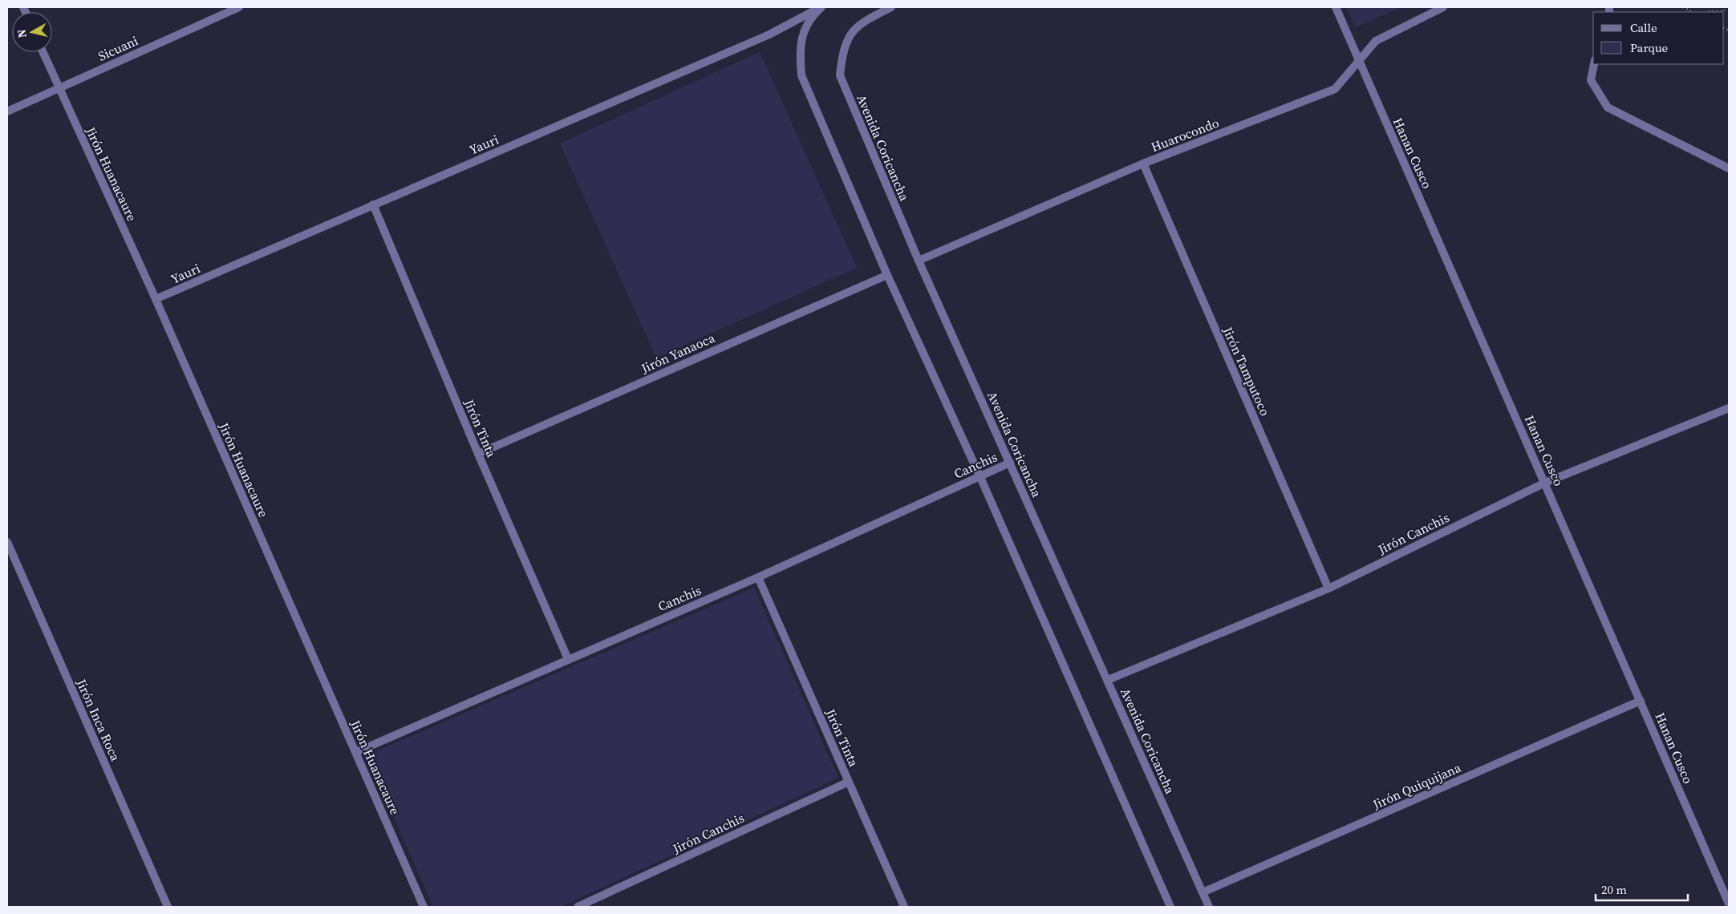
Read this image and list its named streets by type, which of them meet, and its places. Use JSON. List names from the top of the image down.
{
  "streets": {
    "street": [
      "Sicuani",
      "Huarocondo",
      "Yauri",
      "Avenida Coricancha",
      "Hanan Cusco",
      "Jirón Huanacaure",
      "Jirón Yanaoca",
      "Jirón Tamputoco",
      "Jirón Tinta",
      "Canchis",
      "Jirón Canchis",
      "Jirón Inca Roca",
      "Jirón Quiquijana"
    ]
  },
  "crossings": [
    ["Sicuani", "Jirón Huanacaure"],
    ["Huarocondo", "Avenida Coricancha"],
    ["Huarocondo", "Hanan Cusco"],
    ["Huarocondo", "Jirón Tamputoco"],
    ["Yauri", "Jirón Huanacaure"],
    ["Yauri", "Jirón Tinta"],
    ["Avenida Coricancha", "Canchis"],
    ["Avenida Coricancha", "Jirón Canchis"],
    ["Avenida Coricancha", "Jirón Quiquijana"],
    ["Hanan Cusco", "Jirón Canchis"],
    ["Hanan Cusco", "Jirón Quiquijana"],
    ["Jirón Huanacaure", "Canchis"],
    ["Jirón Yanaoca", "Jirón Tinta"],
    ["Jirón Tamputoco", "Jirón Canchis"],
    ["Jirón Tinta", "Canchis"],
    ["Jirón Tinta", "Jirón Canchis"]
  ],
  "legend": ["Calle", "Parque"],
  "scale_bar": "20 m",
  "north": "left"
}
